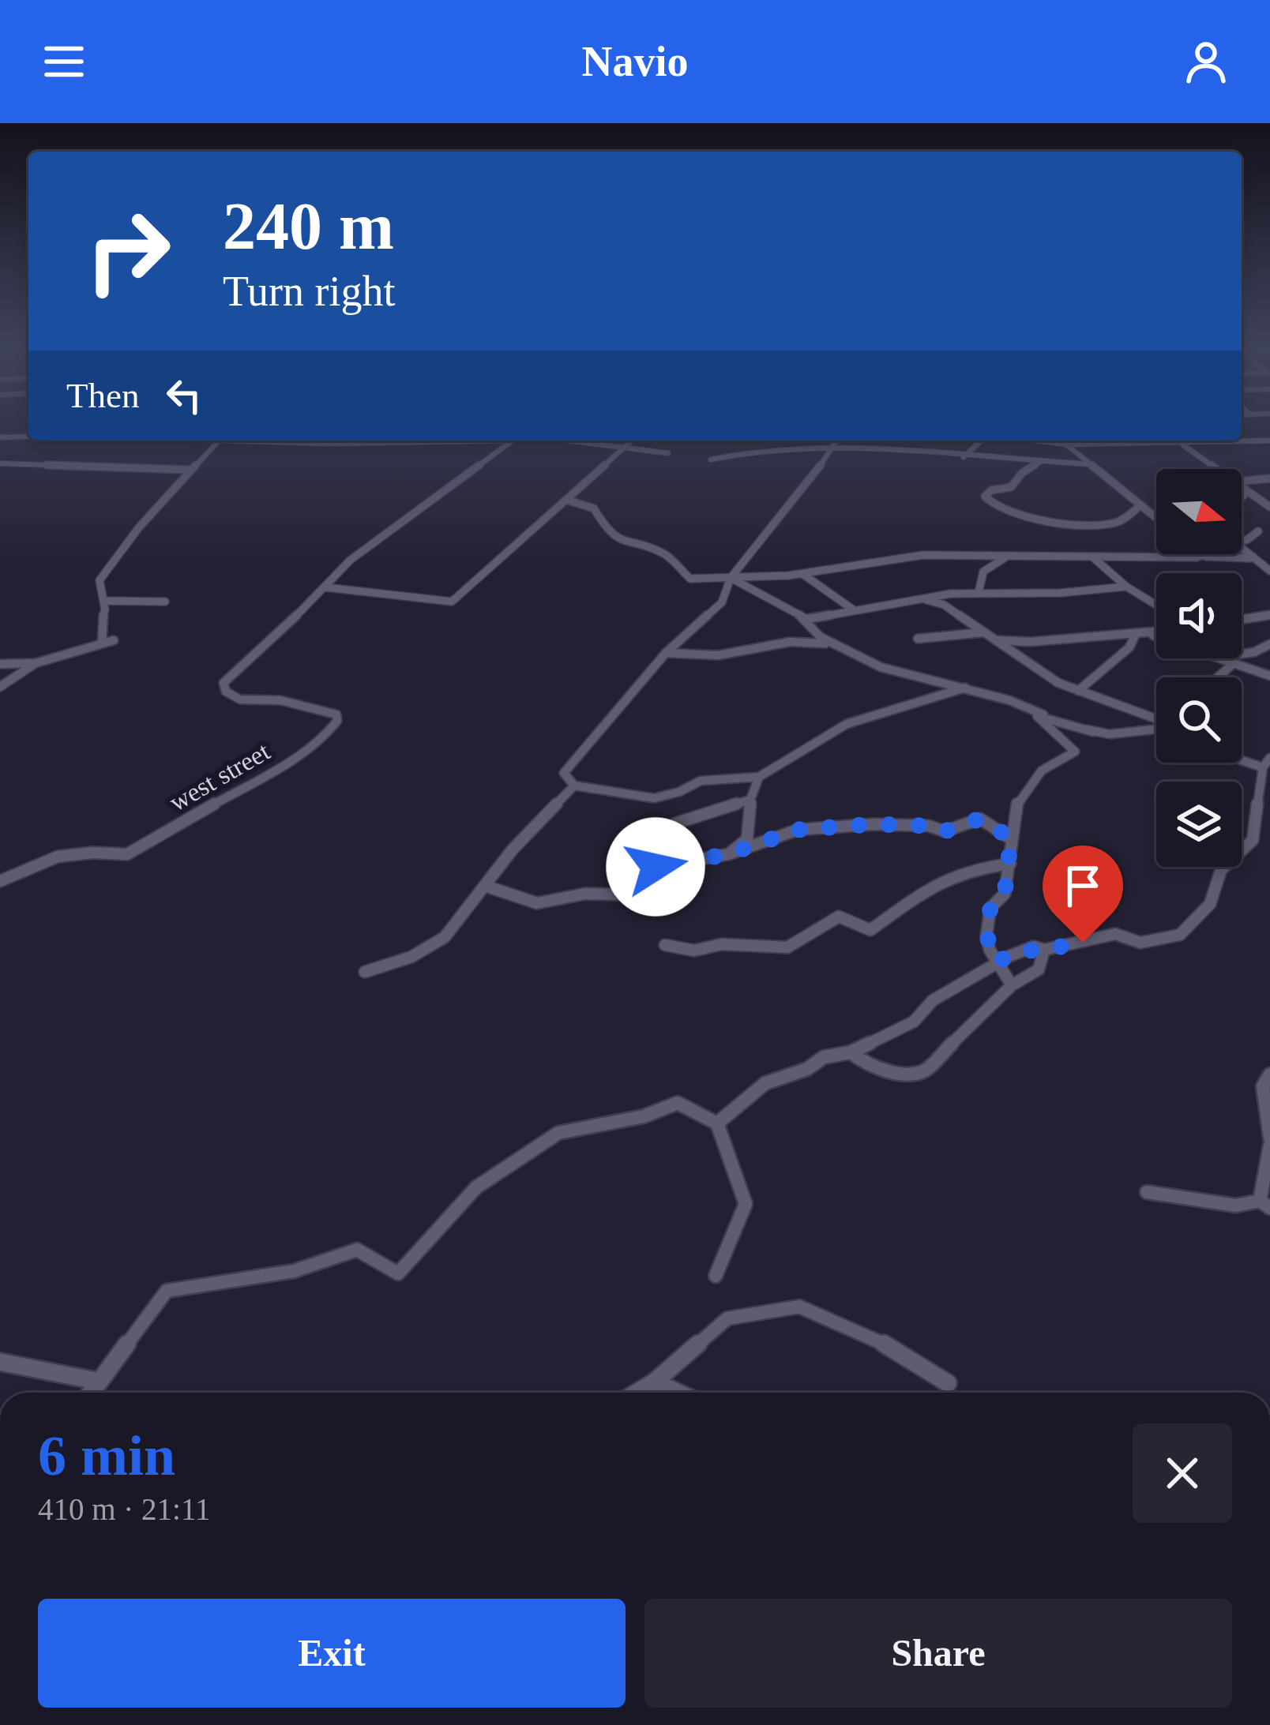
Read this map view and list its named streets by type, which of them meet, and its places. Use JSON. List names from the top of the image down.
{
  "streets": {
    "street": ["west street"]
  },
  "north": "right",
  "page": {
    "header": "Navio",
    "turn": ["240 m", "Turn right"],
    "then": "Then",
    "heading": ["6 min", "410 m · 21:11"],
    "buttons": ["Exit", "Share"]
  }
}
